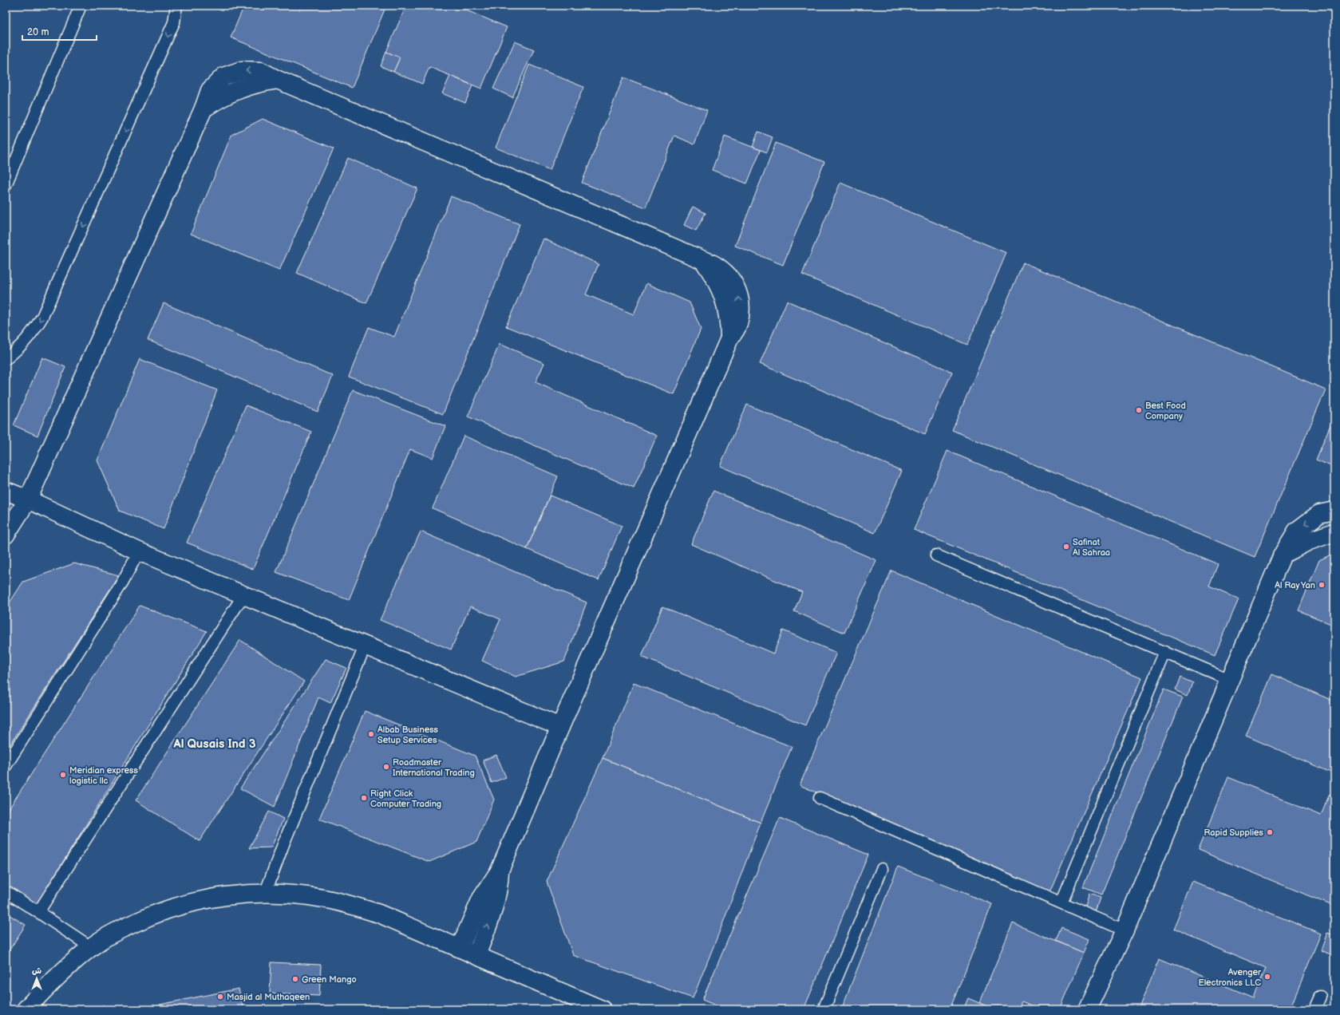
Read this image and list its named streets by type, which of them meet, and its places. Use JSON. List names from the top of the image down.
{
  "districts": ["Al Qusais Ind 3"],
  "places": [
    "Best Food Company",
    "Safinat Al Sahraa",
    "Al Ray Yan",
    "Albab Business Setup Services",
    "Roadmaster International Trading",
    "Meridian express logistic llc",
    "Right Click Computer Trading",
    "Rapid Supplies",
    "Avenger Electronics LLC",
    "Green Mango",
    "Masjid al Muthaqeen"
  ],
  "scale_bar": "20 m",
  "north": "top"
}
